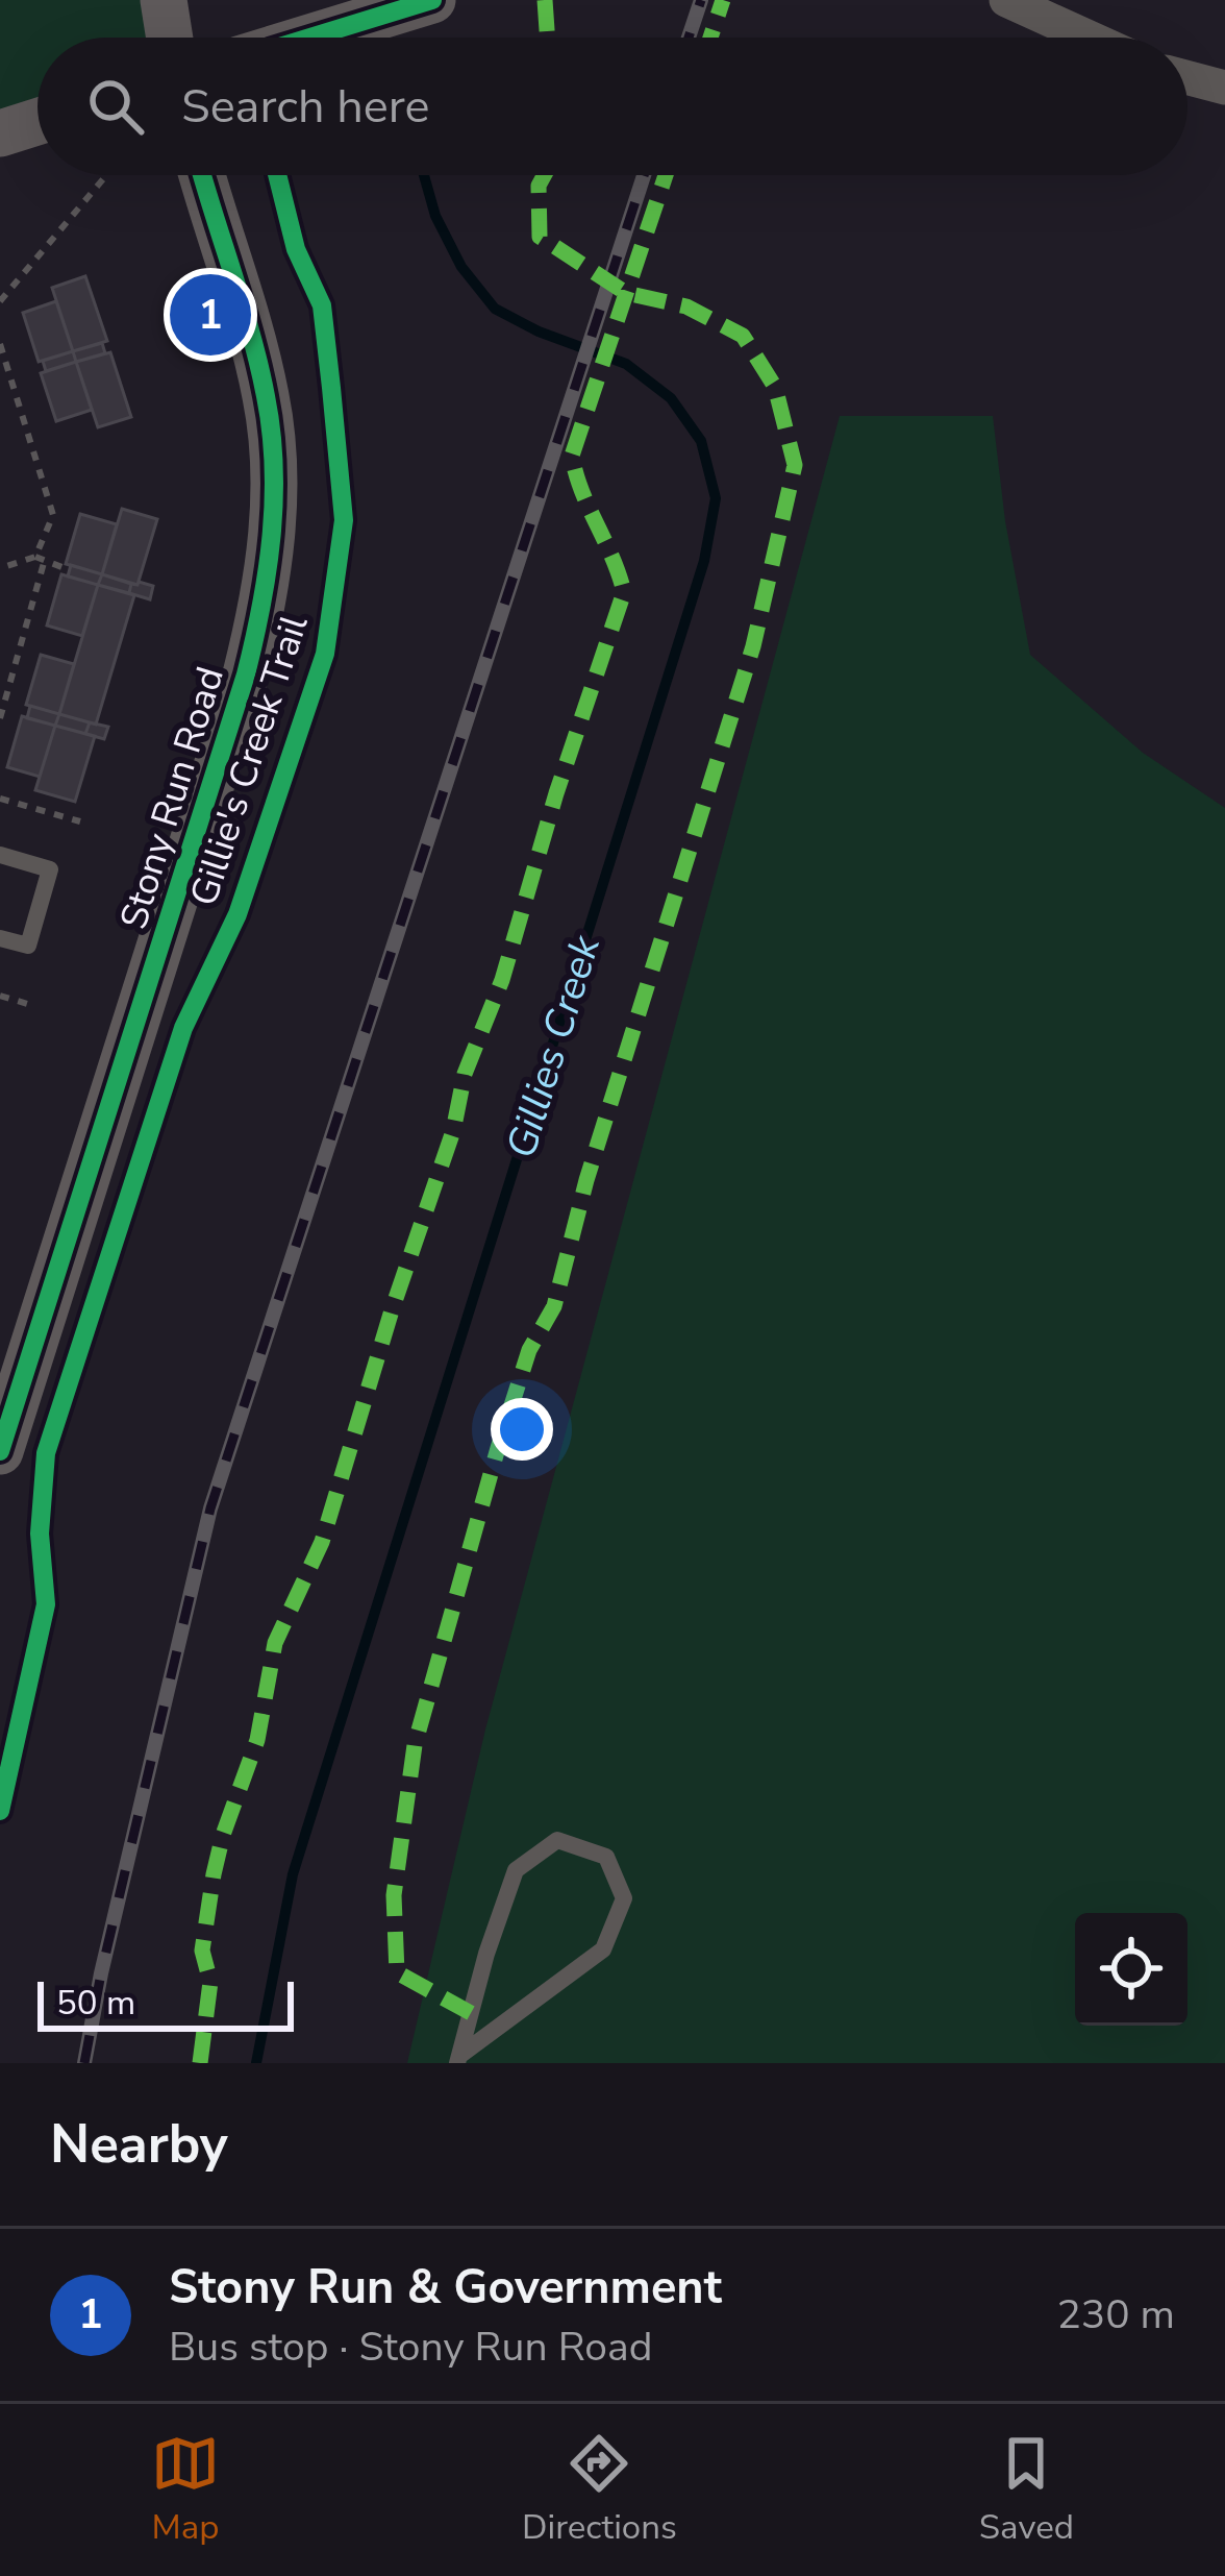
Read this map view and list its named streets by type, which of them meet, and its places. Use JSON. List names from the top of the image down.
{
  "streets": {
    "street": ["Stony Run Road"],
    "cycle path": ["Gillie's Creek Trail"]
  },
  "water": ["Gillies Creek"],
  "scale_bar": "50 m",
  "page": {
    "search": "Search here",
    "pins": "1",
    "scale": "50 m",
    "heading": "Nearby",
    "list": [
      {
        "mark": "1",
        "name": "Stony Run & Government",
        "note": "Bus stop · Stony Run Road",
        "value": "230 m"
      }
    ],
    "nav": ["Map", "Directions", "Saved"]
  }
}
